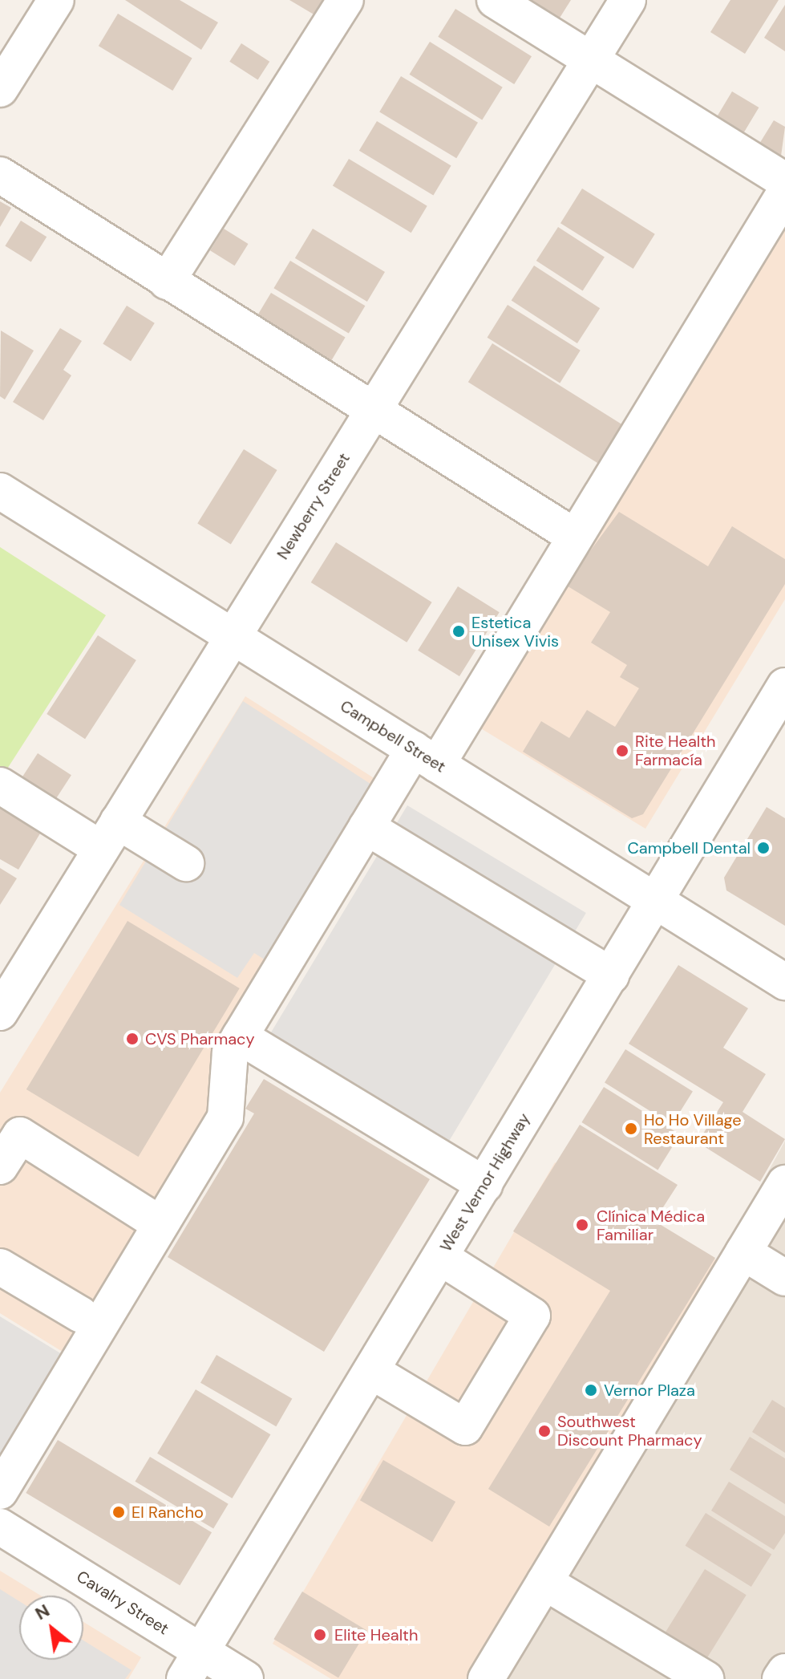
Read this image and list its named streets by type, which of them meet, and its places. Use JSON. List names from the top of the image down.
{
  "streets": {
    "street": [
      "Newberry Street",
      "Campbell Street",
      "West Vernor Highway",
      "Cavalry Street"
    ]
  },
  "crossings": [
    ["Newberry Street", "Campbell Street"],
    ["Campbell Street", "West Vernor Highway"],
    ["West Vernor Highway", "Cavalry Street"]
  ],
  "places": [
    "Estetica Unisex Vivis",
    "Rite Health Farmacía",
    "Campbell Dental",
    "CVS Pharmacy",
    "Ho Ho Village Restaurant",
    "Clínica Médica Familiar",
    "Vernor Plaza",
    "Southwest Discount Pharmacy",
    "El Rancho",
    "Elite Health"
  ],
  "north": "top left"
}
